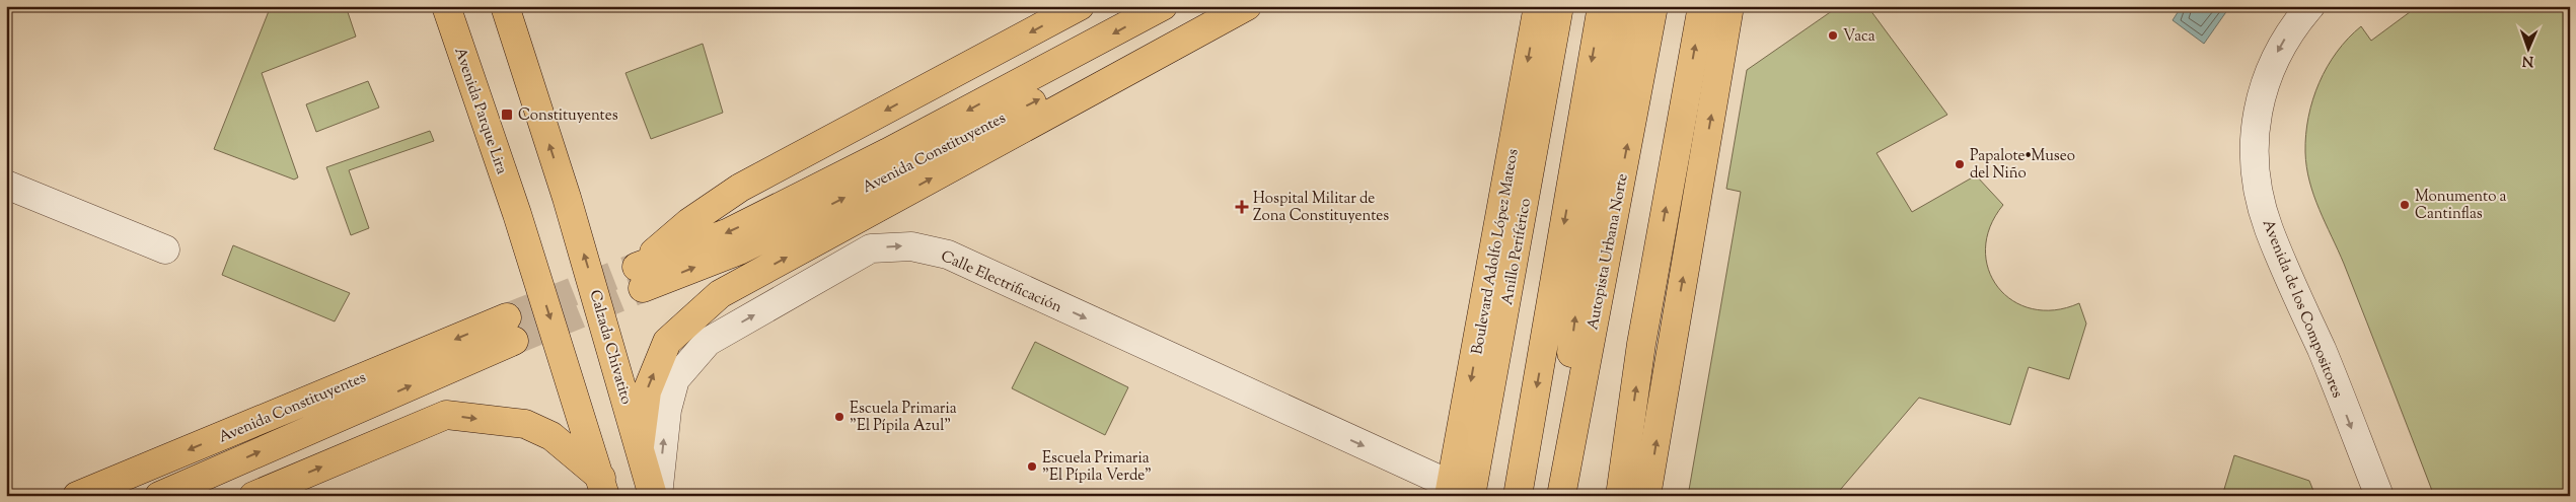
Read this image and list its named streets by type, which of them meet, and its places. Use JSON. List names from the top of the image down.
{
  "streets": {
    "main road": [
      "Avenida Parque Lira",
      "Avenida Constituyentes",
      "Boulevard Adolfo López Mateos",
      "Anillo Periférico",
      "Autopista Urbana Norte",
      "Calzada Chivatito"
    ],
    "street": ["Calle Electrificación", "Avenida de los Compositores"]
  },
  "crossings": [
    ["Boulevard Adolfo López Mateos", "Anillo Periférico"],
    ["Boulevard Adolfo López Mateos", "Calle Electrificación"],
    ["Anillo Periférico", "Calle Electrificación"]
  ],
  "one_way": [
    "Avenida Parque Lira",
    "Calle Electrificación",
    "Avenida de los Compositores",
    "Calzada Chivatito"
  ],
  "places": {
    "other": [
      "Vaca",
      "Papalote•Museo del Niño",
      "Monumento a Cantinflas",
      "Escuela Primaria \"El Pípila Azul\"",
      "Escuela Primaria \"El Pípila Verde\""
    ],
    "transit": ["Constituyentes"],
    "health": ["Hospital Militar de Zona Constituyentes"]
  },
  "north": "bottom"
}
